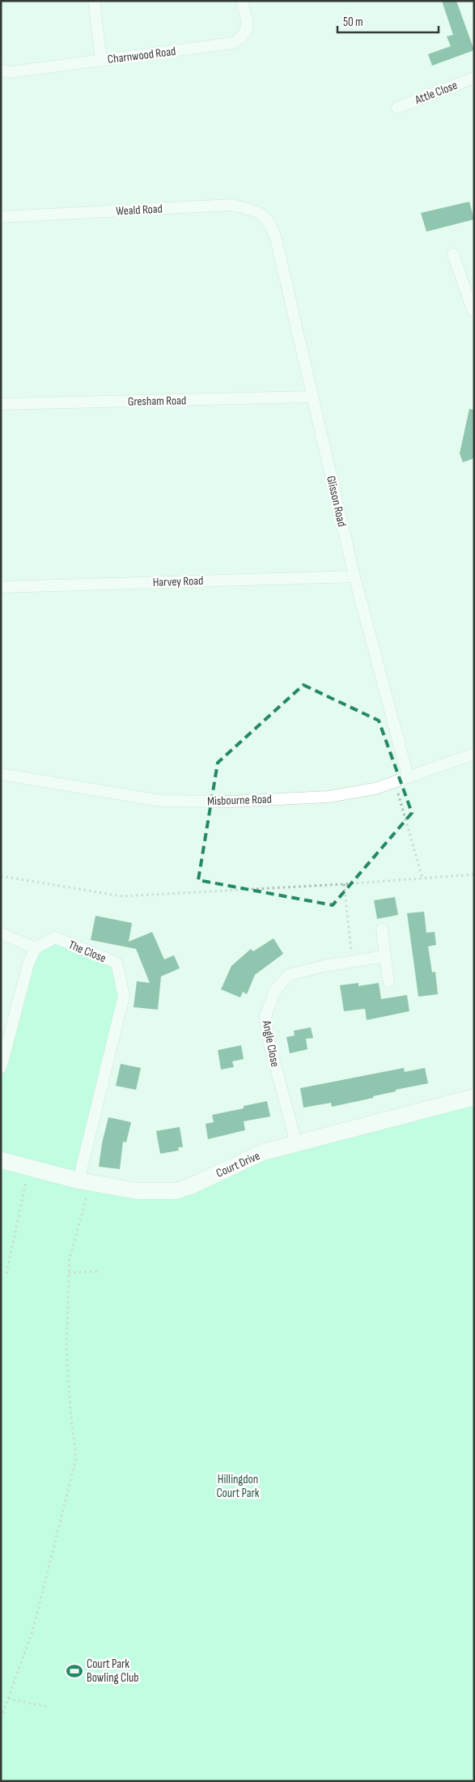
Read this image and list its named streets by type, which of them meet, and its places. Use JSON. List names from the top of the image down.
{
  "streets": {
    "street": [
      "Charnwood Road",
      "Attle Close",
      "Weald Road",
      "Gresham Road",
      "Glisson Road",
      "Harvey Road",
      "Misbourne Road",
      "The Close",
      "Angle Close",
      "Court Drive"
    ]
  },
  "crossings": [
    ["Weald Road", "Glisson Road"],
    ["Gresham Road", "Glisson Road"],
    ["Glisson Road", "Harvey Road"],
    ["Glisson Road", "Misbourne Road"],
    ["The Close", "Court Drive"],
    ["Angle Close", "Court Drive"]
  ],
  "parks": ["Hillingdon Court Park"],
  "places": {
    "sports": ["Court Park Bowling Club"]
  },
  "scale_bar": "50 m"
}
